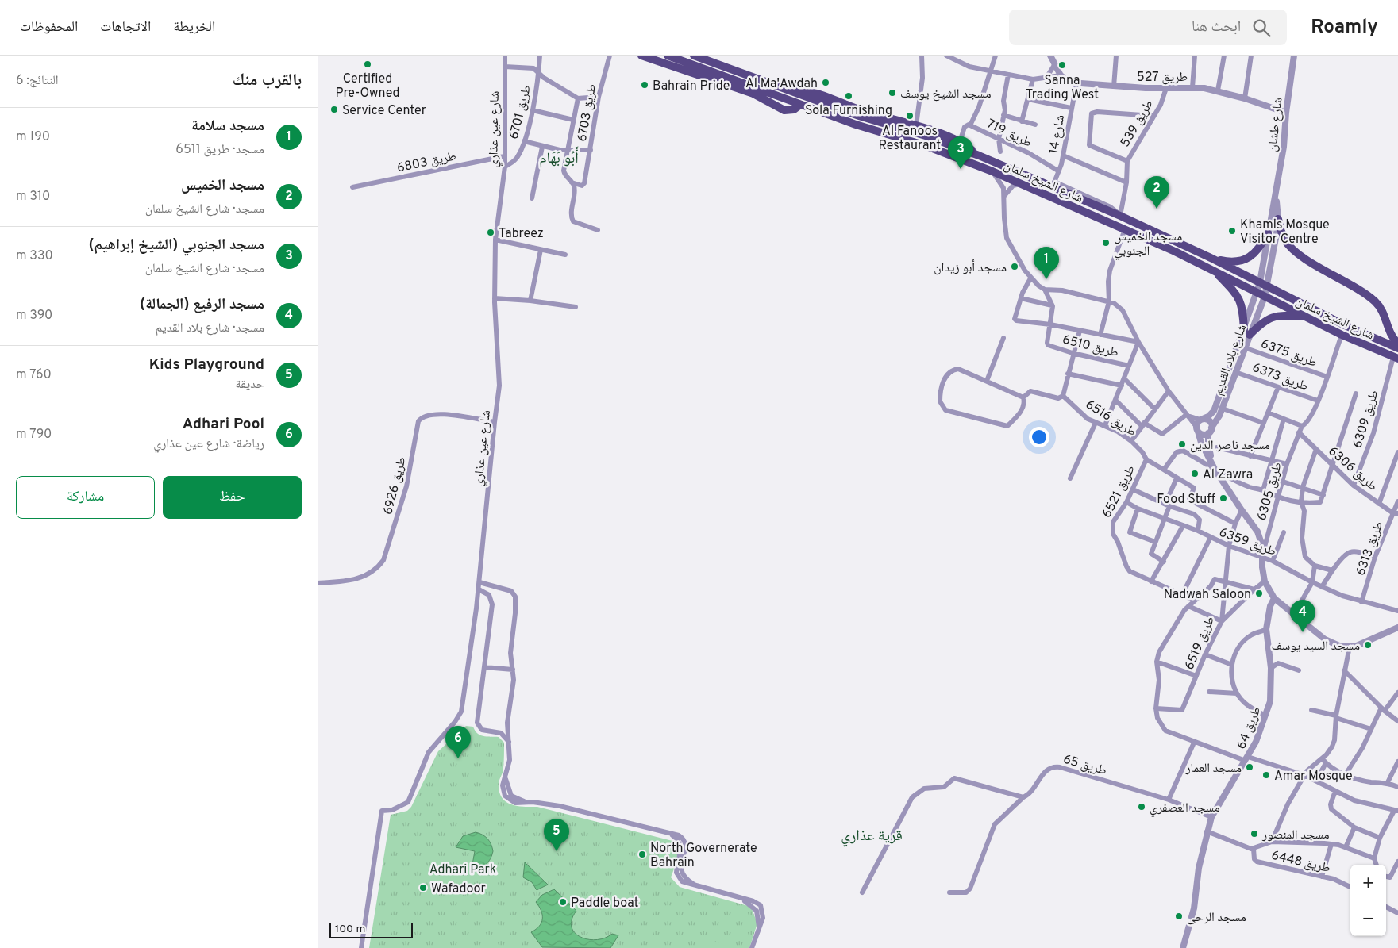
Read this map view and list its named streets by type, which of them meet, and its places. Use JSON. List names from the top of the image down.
{
  "streets": {
    "main road": ["شارع الشيخ سلمان"],
    "street": [
      "طريق 527",
      "طريق 6701",
      "طريق 6703",
      "طريق 539",
      "شارع طشان",
      "شارع عين عذاري",
      "طريق 719",
      "شارع 14",
      "طريق 6803",
      "طريق 6510",
      "طريق 6375",
      "شارع بلاد القديم",
      "طريق 6373",
      "طريق 6516",
      "طريق 6309",
      "طريق 6306",
      "طريق 6926",
      "طريق 6521",
      "طريق 6305",
      "طريق 6359",
      "طريق 6313",
      "طريق 6519",
      "طريق 64",
      "طريق 65",
      "طريق 6448"
    ]
  },
  "crossings": [
    ["طريق 527", "طريق 539"],
    ["طريق 527", "شارع طشان"],
    ["طريق 527", "شارع 14"],
    ["طريق 6701", "شارع عين عذاري"],
    ["طريق 539", "شارع الشيخ سلمان"],
    ["شارع طشان", "شارع الشيخ سلمان"],
    ["شارع طشان", "شارع بلاد القديم"],
    ["شارع عين عذاري", "طريق 6803"],
    ["شارع عين عذاري", "طريق 6926"],
    ["طريق 719", "شارع 14"],
    ["شارع 14", "شارع الشيخ سلمان"],
    ["شارع الشيخ سلمان", "شارع بلاد القديم"],
    ["شارع الشيخ سلمان", "طريق 6309"],
    ["طريق 6510", "طريق 6516"],
    ["طريق 6375", "شارع بلاد القديم"],
    ["شارع بلاد القديم", "طريق 6373"],
    ["طريق 6516", "طريق 6521"],
    ["طريق 6309", "طريق 6306"],
    ["طريق 6306", "طريق 6305"],
    ["طريق 6306", "طريق 6313"],
    ["طريق 6521", "طريق 6359"],
    ["طريق 6305", "طريق 6359"],
    ["طريق 6359", "طريق 6313"],
    ["طريق 6359", "طريق 6519"],
    ["طريق 64", "طريق 65"]
  ],
  "districts": ["أَبُو بَهَام", "قرية عذاري"],
  "parks": ["Adhari Park"],
  "places": [
    "Certified Pre-Owned",
    "Sanna Trading West",
    "Al Ma'Awdah",
    "Bahrain Pride",
    "مسجد الشيخ يوسف",
    "Sola Furnishing",
    "Service Center",
    "Al Fanoos Restaurant",
    "Khamis Mosque Visitor Centre",
    "Tabreez",
    "مسجد الخميس الجنوبي",
    "مسجد أبو زيدان",
    "مسجد ناصر الدين",
    "Al Zawra",
    "Food Stuff",
    "Nadwah Saloon",
    "مسجد السيد يوسف",
    "مسجد العمار",
    "Amar Mosque",
    "مسجد العصفري",
    "مسجد المنصور",
    "North Governerate Bahrain",
    "Wafadoor",
    "Paddle boat",
    "مسجد الرحى"
  ],
  "scale_bar": "100 m",
  "page": {
    "header": "Roamly",
    "search": "ابحث هنا",
    "nav": ["الخريطة", "الاتجاهات", "المحفوظات"],
    "heading": ["بالقرب منك", "النتائج: 6"],
    "list": [
      {
        "mark": "1",
        "name": "مسجد سلامة",
        "note": "مسجد · طريق 6511",
        "value": "190 m"
      },
      {
        "mark": "2",
        "name": "مسجد الخميس",
        "note": "مسجد · شارع الشيخ سلمان",
        "value": "310 m"
      },
      {
        "mark": "3",
        "name": "مسجد الجنوبي (الشيخ إبراهيم)",
        "note": "مسجد · شارع الشيخ سلمان",
        "value": "330 m"
      },
      {
        "mark": "4",
        "name": "مسجد الرفيع (الجمالة)",
        "note": "مسجد · شارع بلاد القديم",
        "value": "390 m"
      },
      {
        "mark": "5",
        "name": "Kids Playground",
        "note": "حديقة",
        "value": "760 m"
      },
      {
        "mark": "6",
        "name": "Adhari Pool",
        "note": "رياضة · شارع عين عذاري",
        "value": "790 m"
      }
    ],
    "pins": [
      "3",
      "2",
      "1",
      "4",
      "6",
      "5"
    ],
    "buttons": ["حفظ", "مشاركة"],
    "map_buttons": ["+", "−"],
    "scale": "100 m"
  }
}
